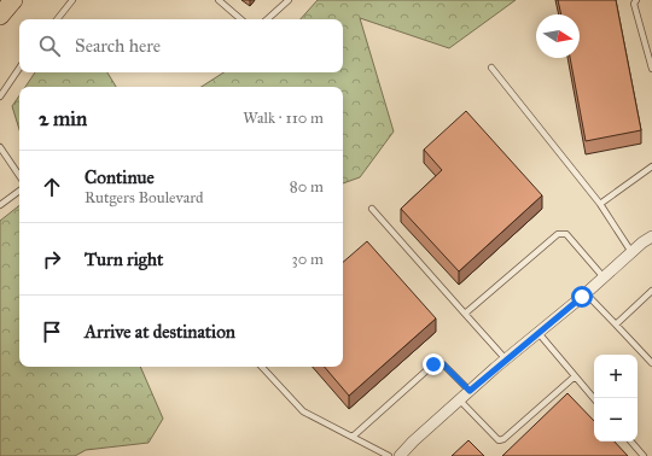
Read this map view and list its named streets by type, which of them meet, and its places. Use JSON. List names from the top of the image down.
{
  "north": "right",
  "page": {
    "search": "Search here",
    "heading": ["2 min", "Walk · 110 m"],
    "list": [
      ["Continue", "Rutgers Boulevard", "80 m"],
      ["Turn right", "30 m"],
      "Arrive at destination"
    ],
    "map_buttons": ["+", "−"]
  }
}
